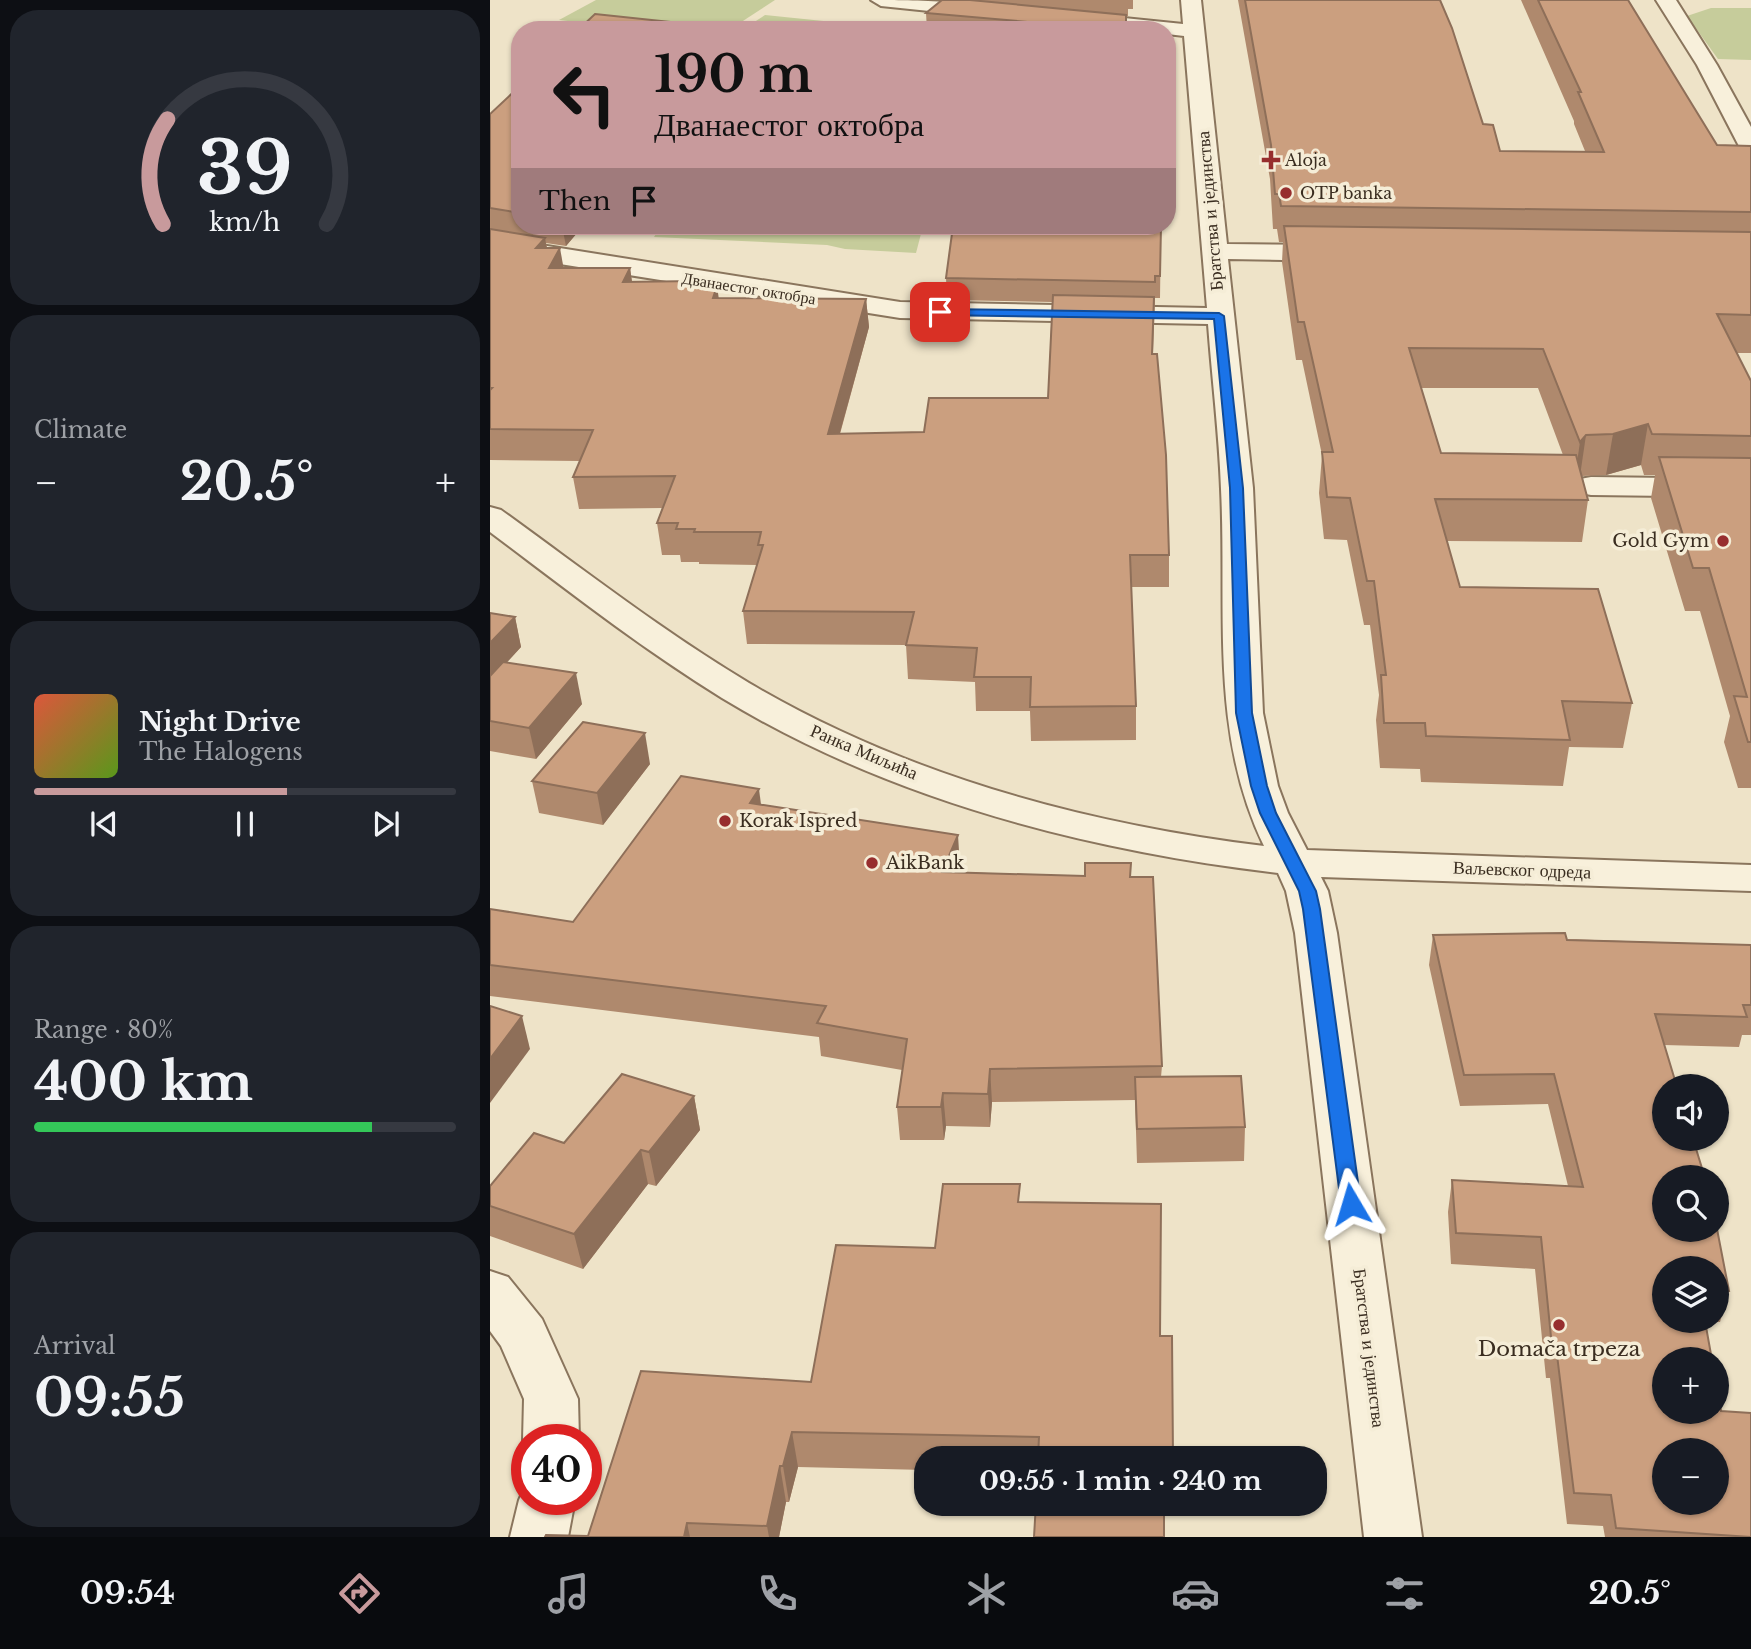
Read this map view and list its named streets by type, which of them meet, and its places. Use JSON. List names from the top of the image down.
{
  "streets": {
    "street": [
      "Братства и јединства",
      "Дванаестог октобра",
      "Ранка Миљића",
      "Ваљевског одреда"
    ]
  },
  "crossings": [
    ["Братства и јединства", "Дванаестог октобра"],
    ["Братства и јединства", "Ранка Миљића"],
    ["Братства и јединства", "Ваљевског одреда"],
    ["Ранка Миљића", "Ваљевског одреда"]
  ],
  "places": {
    "health": ["Aloja"],
    "other": [
      "OTP banka",
      "Gold Gym",
      "Korak Ispred",
      "AikBank",
      "Domača trpeza"
    ]
  },
  "page": {
    "turn": ["190 m", "Дванаестог октобра"],
    "then": "Then",
    "tile": [
      "Climate",
      ["Range · 80%", "400 km"],
      ["Arrival", "09:55"]
    ],
    "heat": ["−", "20.5°", "+"],
    "song": ["Night Drive", "The Halogens"],
    "map_buttons": ["+", "−"],
    "limit": "40",
    "trip": "09:55 · 1 min · 240 m",
    "tabs": ["09:54", "20.5°"],
    "gauge": ["39", "km/h"]
  }
}
